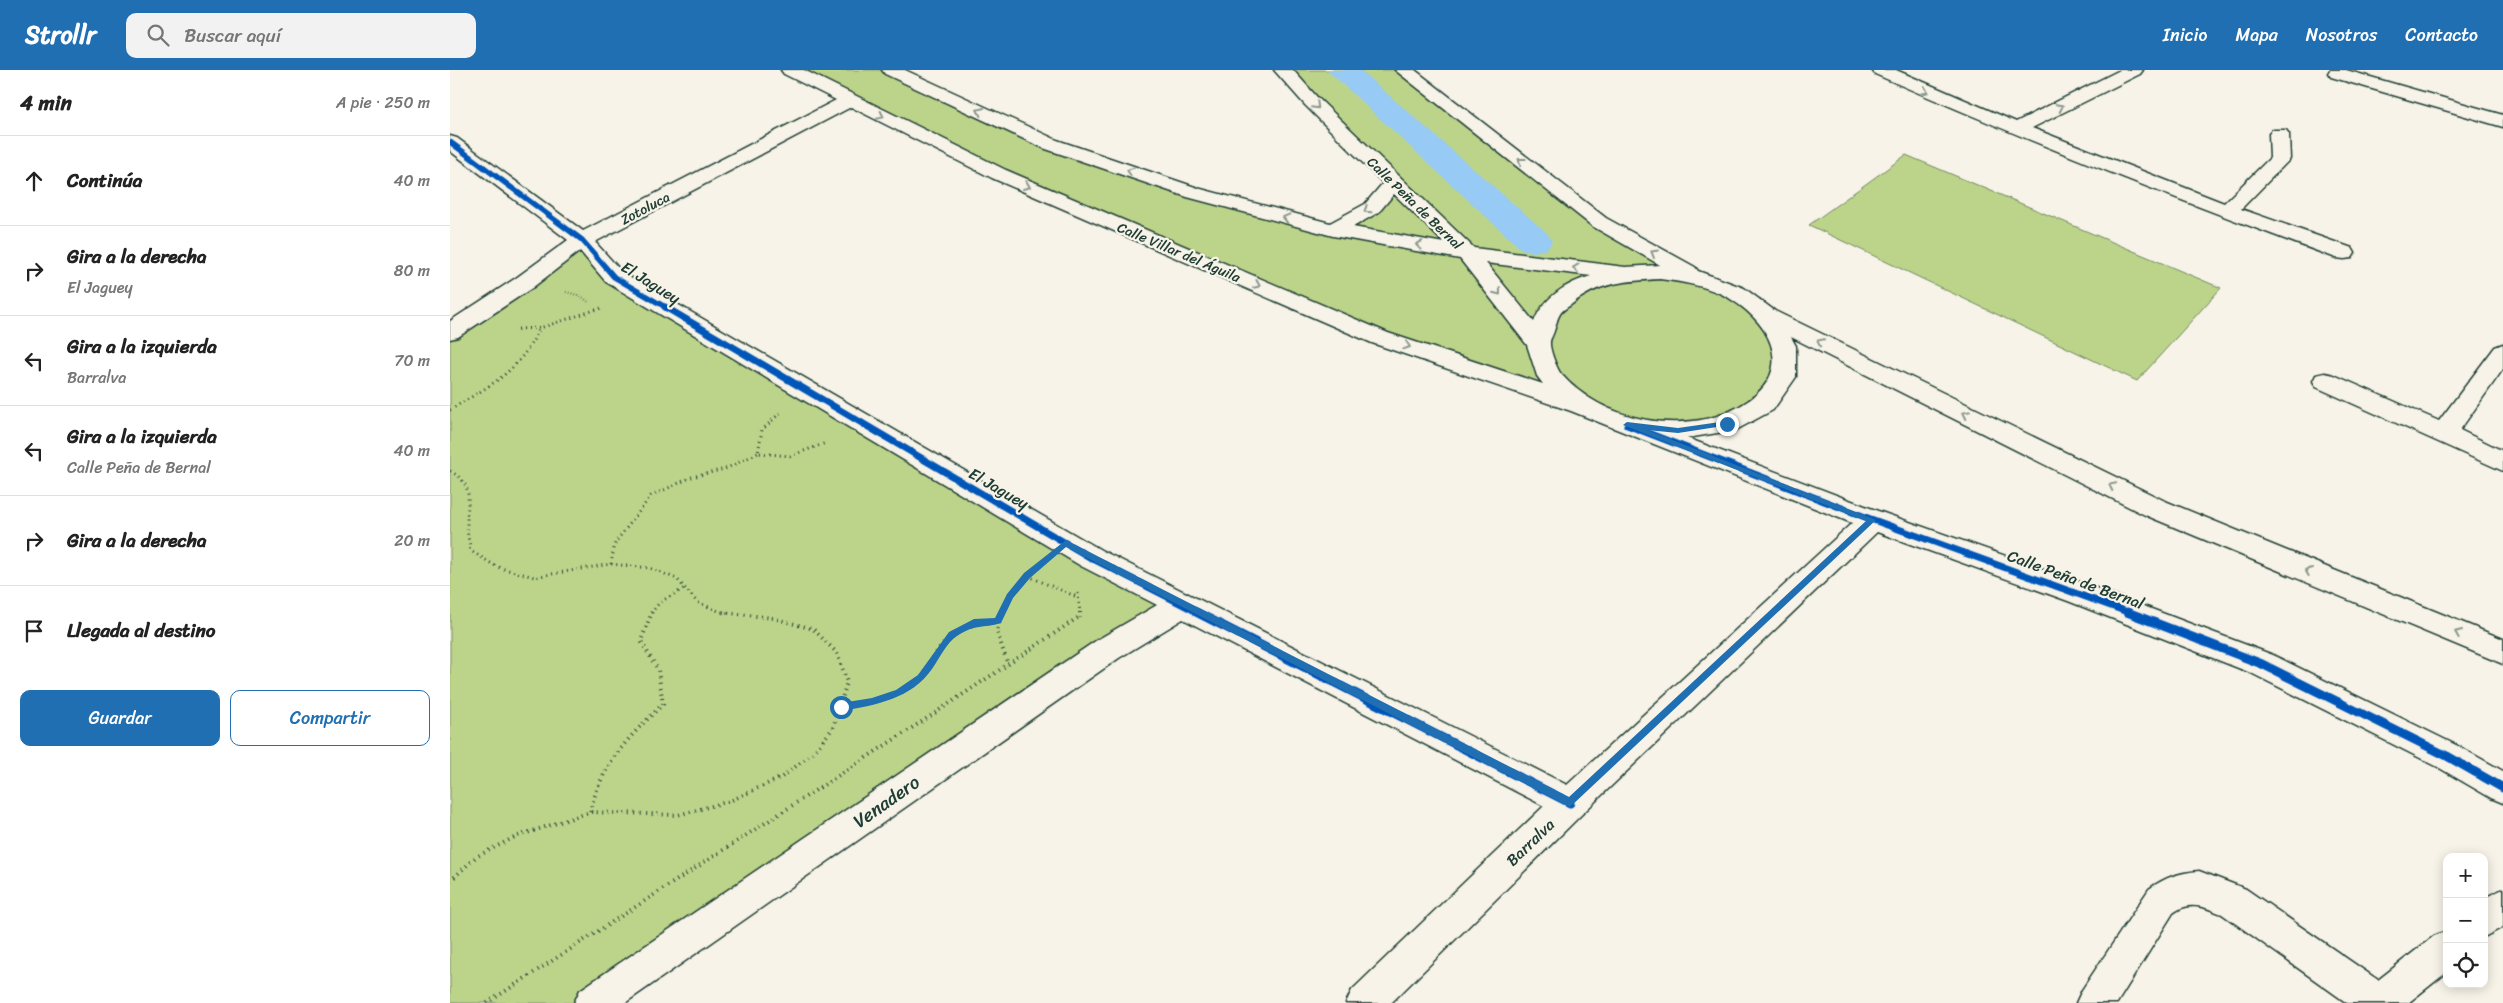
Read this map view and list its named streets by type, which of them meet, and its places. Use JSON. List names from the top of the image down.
{
  "streets": {
    "street": [
      "Calle Peña de Bernal",
      "Zotoluca",
      "Calle Villar del Águila",
      "El Jaguey",
      "Venadero",
      "Barralva"
    ]
  },
  "crossings": [
    ["Calle Peña de Bernal", "Calle Villar del Águila"],
    ["Calle Peña de Bernal", "Barralva"],
    ["Zotoluca", "Calle Villar del Águila"],
    ["Zotoluca", "El Jaguey"],
    ["El Jaguey", "Venadero"],
    ["El Jaguey", "Barralva"]
  ],
  "page": {
    "header": "Strollr",
    "search": "Buscar aquí",
    "nav": [
      "Inicio",
      "Mapa",
      "Nosotros",
      "Contacto"
    ],
    "heading": ["4 min", "A pie · 250 m"],
    "list": [
      ["Continúa", "40 m"],
      ["Gira a la derecha", "El Jaguey", "80 m"],
      ["Gira a la izquierda", "Barralva", "70 m"],
      ["Gira a la izquierda", "Calle Peña de Bernal", "40 m"],
      ["Gira a la derecha", "20 m"],
      "Llegada al destino"
    ],
    "buttons": ["Guardar", "Compartir"],
    "map_buttons": ["+", "−"]
  }
}
